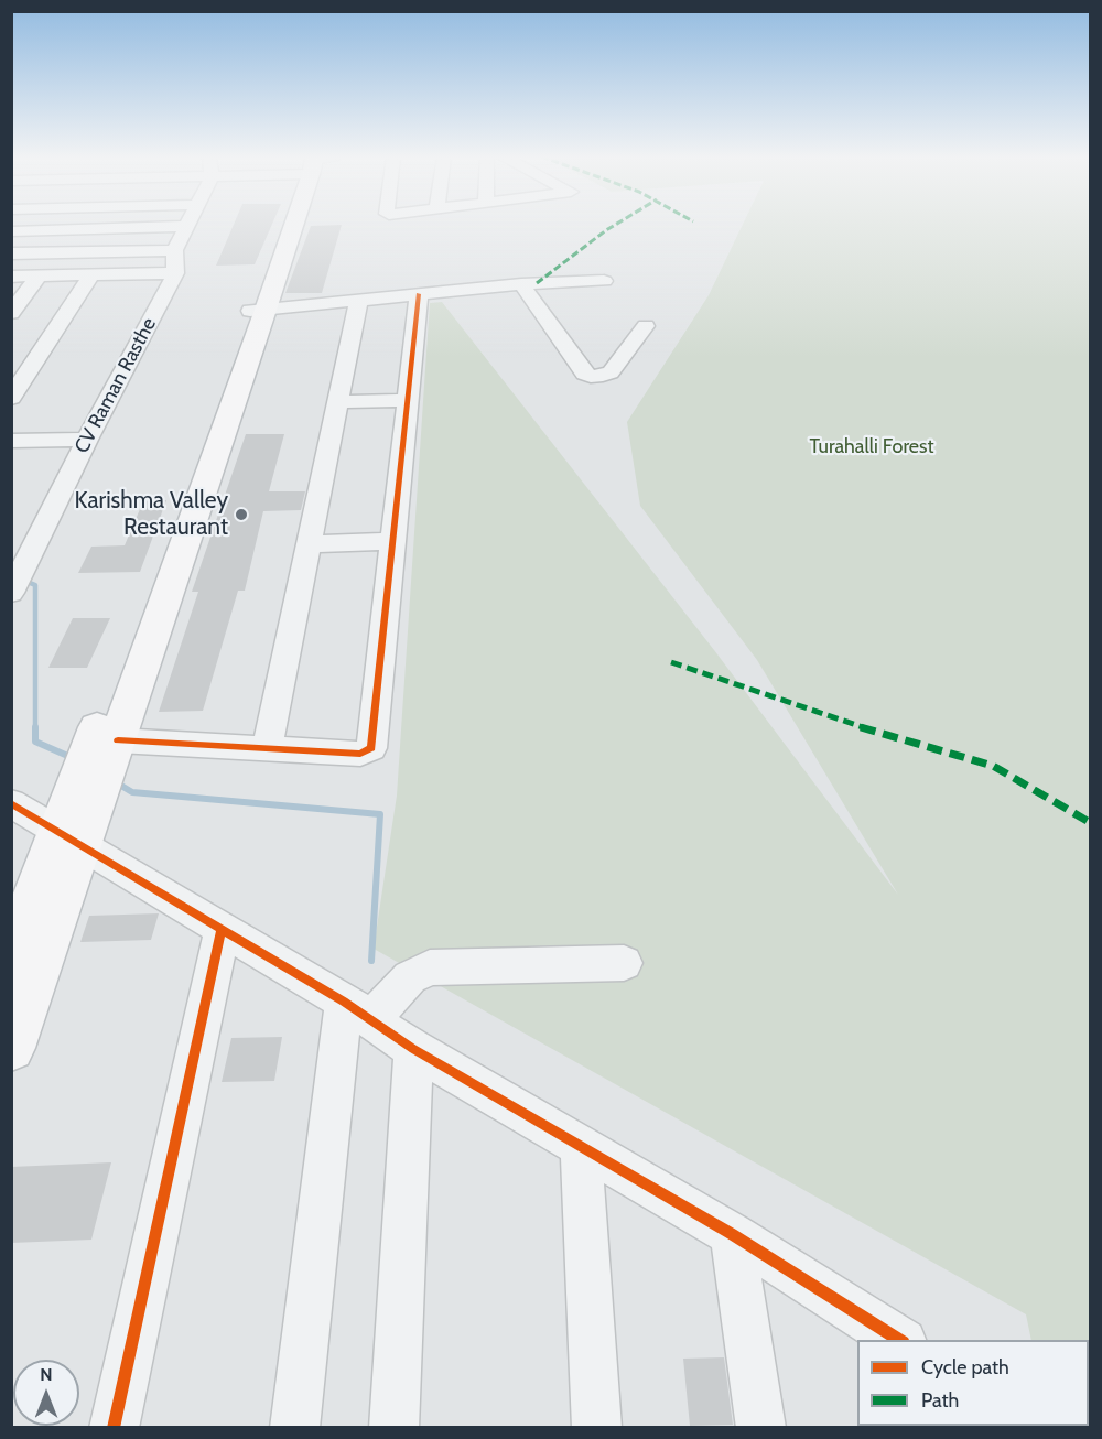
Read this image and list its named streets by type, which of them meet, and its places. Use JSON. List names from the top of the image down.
{
  "streets": {
    "street": ["CV Raman Rasthe"]
  },
  "parks": ["Turahalli Forest"],
  "places": ["Karishma Valley Restaurant"],
  "legend": ["Cycle path", "Path"],
  "north": "top"
}
